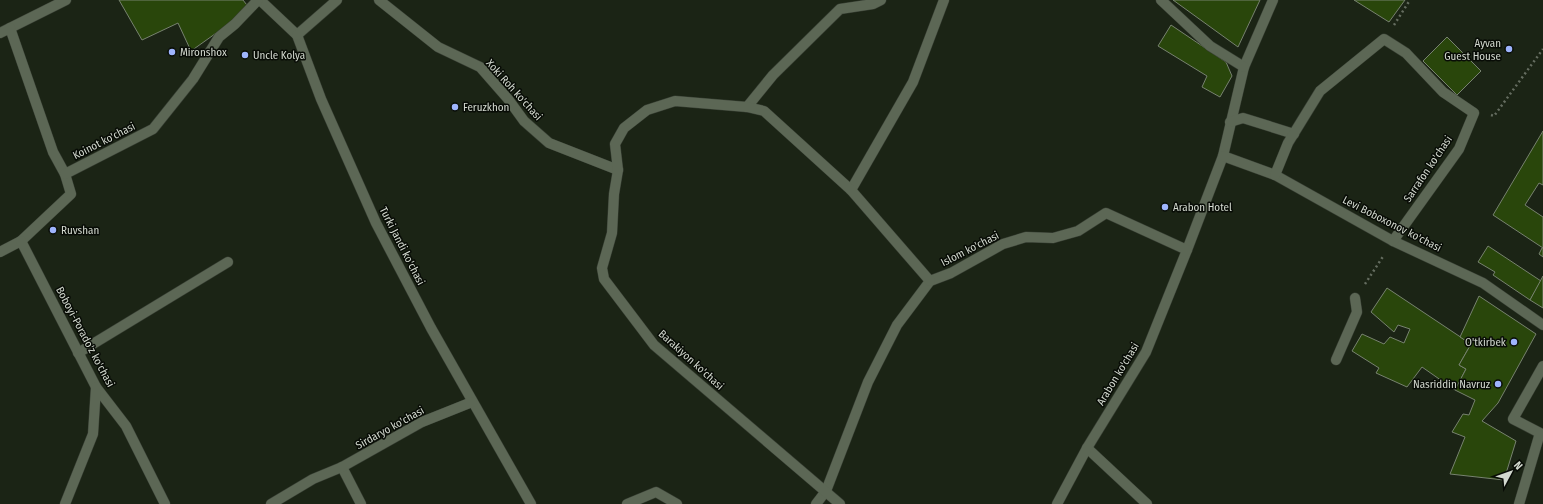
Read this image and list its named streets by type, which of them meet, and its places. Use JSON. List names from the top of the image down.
{
  "streets": {
    "street": [
      "Xoki Roh ko'chasi",
      "Koinot ko'chasi",
      "Sarrafon ko'chasi",
      "Levi Boboxonov ko'chasi",
      "Turki Jandi ko'chasi",
      "Islom ko'chasi",
      "Boboyi-Porado'z ko'chasi",
      "Barakiyon ko'chasi",
      "Arabon ko'chasi",
      "Sirdaryo ko'chasi"
    ]
  },
  "crossings": [
    ["Xoki Roh ko'chasi", "Barakiyon ko'chasi"],
    ["Koinot ko'chasi", "Turki Jandi ko'chasi"],
    ["Sarrafon ko'chasi", "Levi Boboxonov ko'chasi"],
    ["Levi Boboxonov ko'chasi", "Arabon ko'chasi"],
    ["Turki Jandi ko'chasi", "Sirdaryo ko'chasi"],
    ["Islom ko'chasi", "Barakiyon ko'chasi"],
    ["Islom ko'chasi", "Arabon ko'chasi"]
  ],
  "places": [
    "Ayvan Guest House",
    "Mironshox",
    "Uncle Kolya",
    "Feruzkhon",
    "Arabon Hotel",
    "Ruvshan",
    "O'tkirbek",
    "Nasriddin Navruz"
  ],
  "north": "top right"
}
